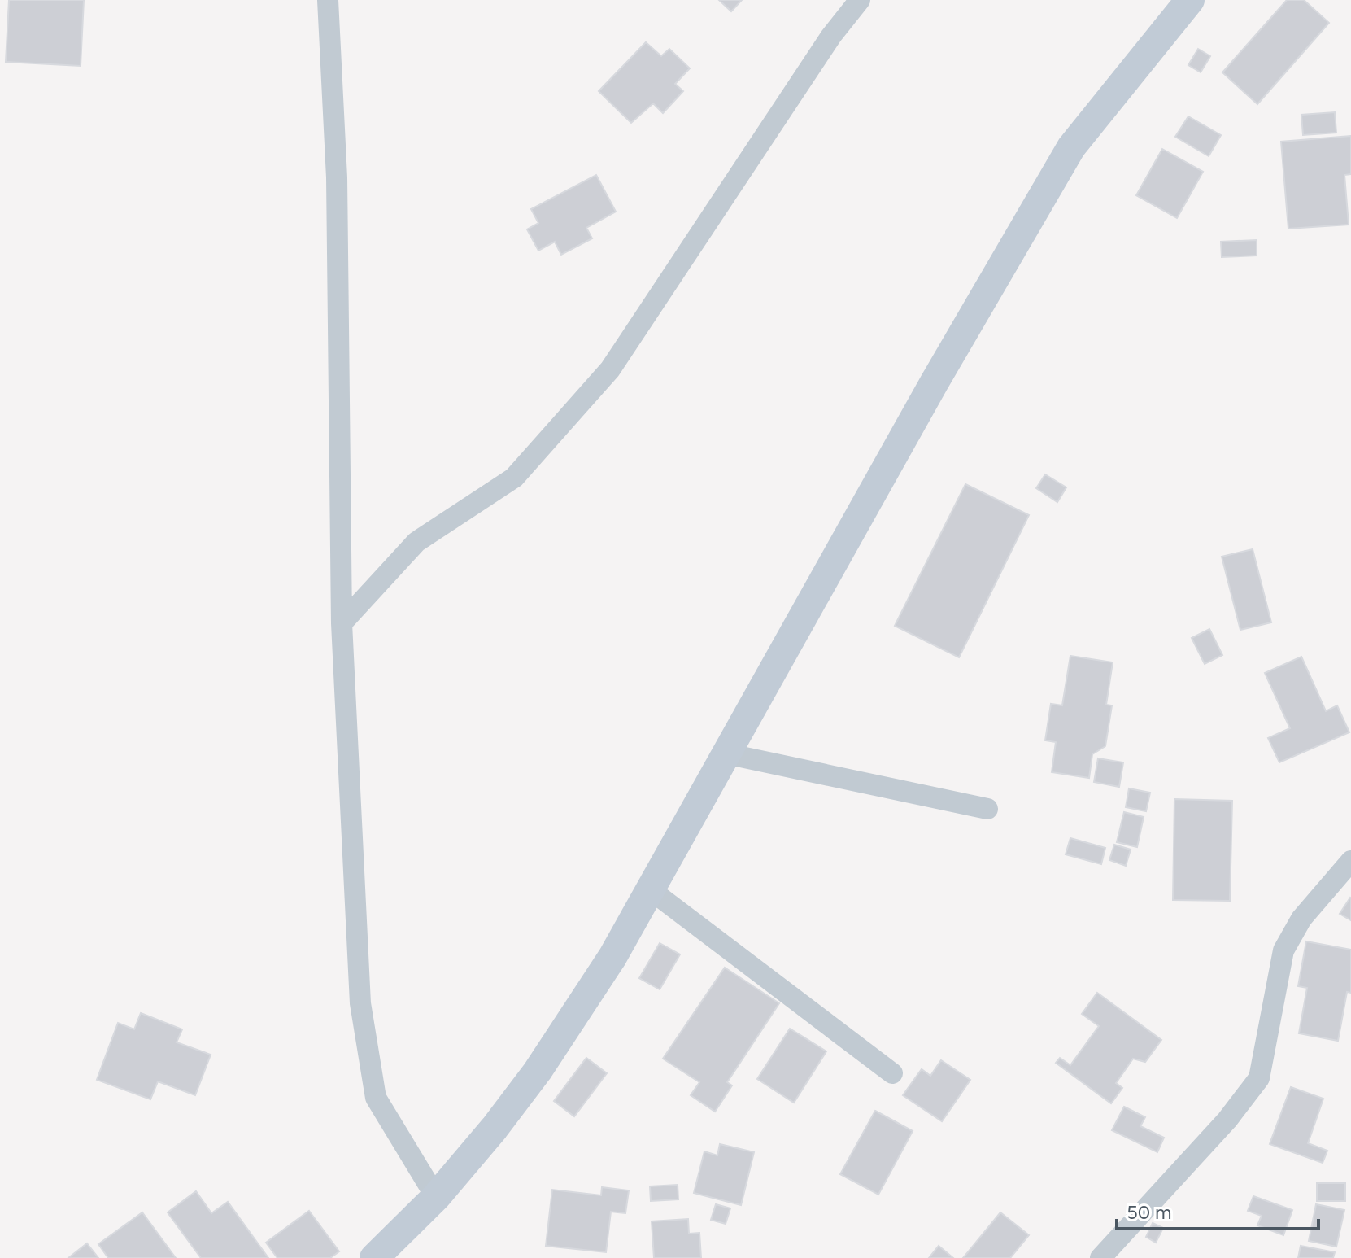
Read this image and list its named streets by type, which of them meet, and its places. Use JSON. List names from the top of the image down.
{
  "scale_bar": "50 m"
}
